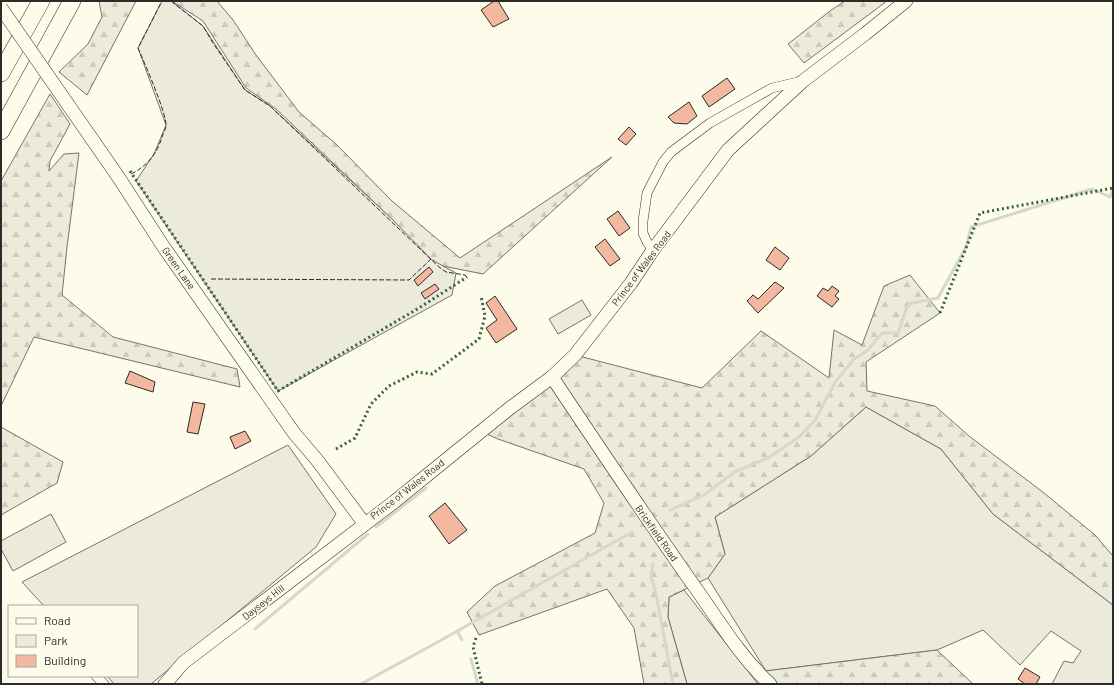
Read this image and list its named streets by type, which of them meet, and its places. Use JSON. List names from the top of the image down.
{
  "streets": {
    "street": [
      "Green Lane",
      "Prince of Wales Road",
      "Brickfield Road",
      "Dayseys Hill"
    ]
  },
  "crossings": [
    ["Green Lane", "Prince of Wales Road"],
    ["Green Lane", "Dayseys Hill"],
    ["Prince of Wales Road", "Brickfield Road"],
    ["Prince of Wales Road", "Dayseys Hill"]
  ],
  "legend": ["Road", "Park", "Building"]
}
